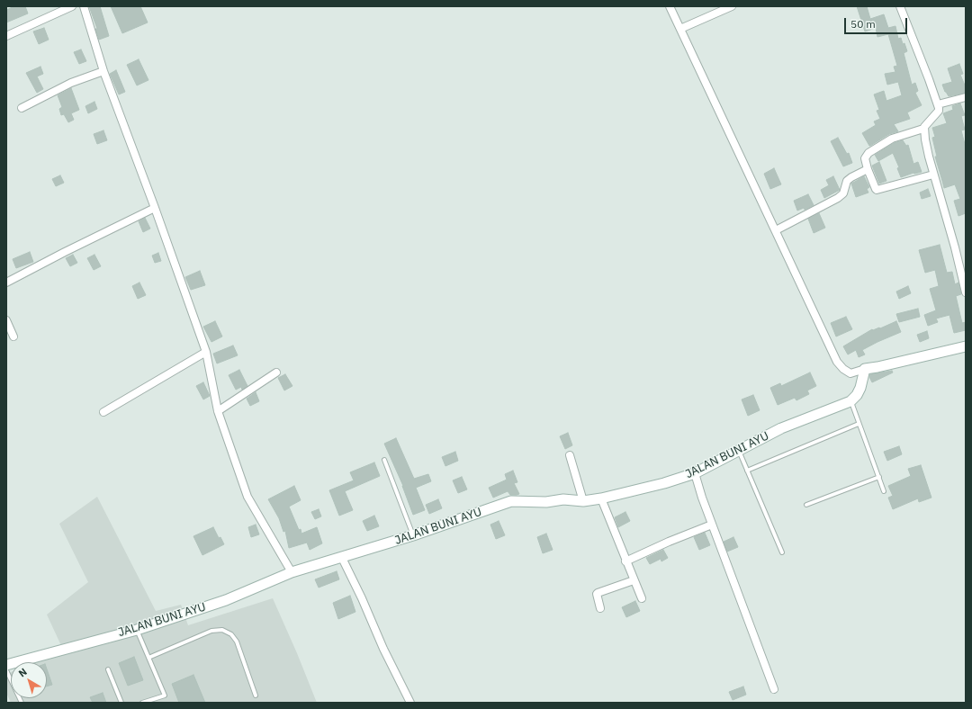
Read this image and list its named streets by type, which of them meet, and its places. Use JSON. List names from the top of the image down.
{
  "streets": {
    "main road": ["JALAN BUNI AYU"]
  },
  "scale_bar": "50 m",
  "north": "top left"
}
